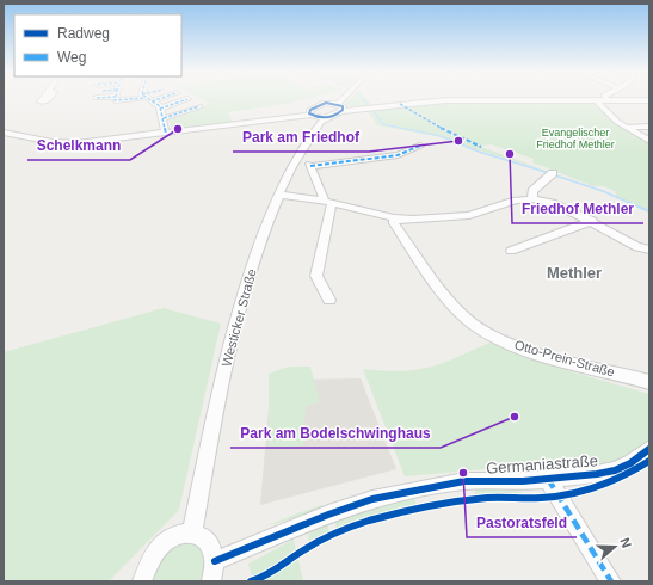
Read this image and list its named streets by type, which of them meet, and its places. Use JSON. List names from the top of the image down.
{
  "streets": {
    "street": ["Westicker Straße", "Otto-Prein-Straße", "Germaniastraße"]
  },
  "districts": ["Methler"],
  "parks": ["Evangelischer Friedhof Methler"],
  "places": [
    "Schelkmann",
    "Park am Friedhof",
    "Friedhof Methler",
    "Park am Bodelschwinghaus",
    "Pastoratsfeld"
  ],
  "legend": ["Radweg", "Weg"],
  "north": "right"
}
